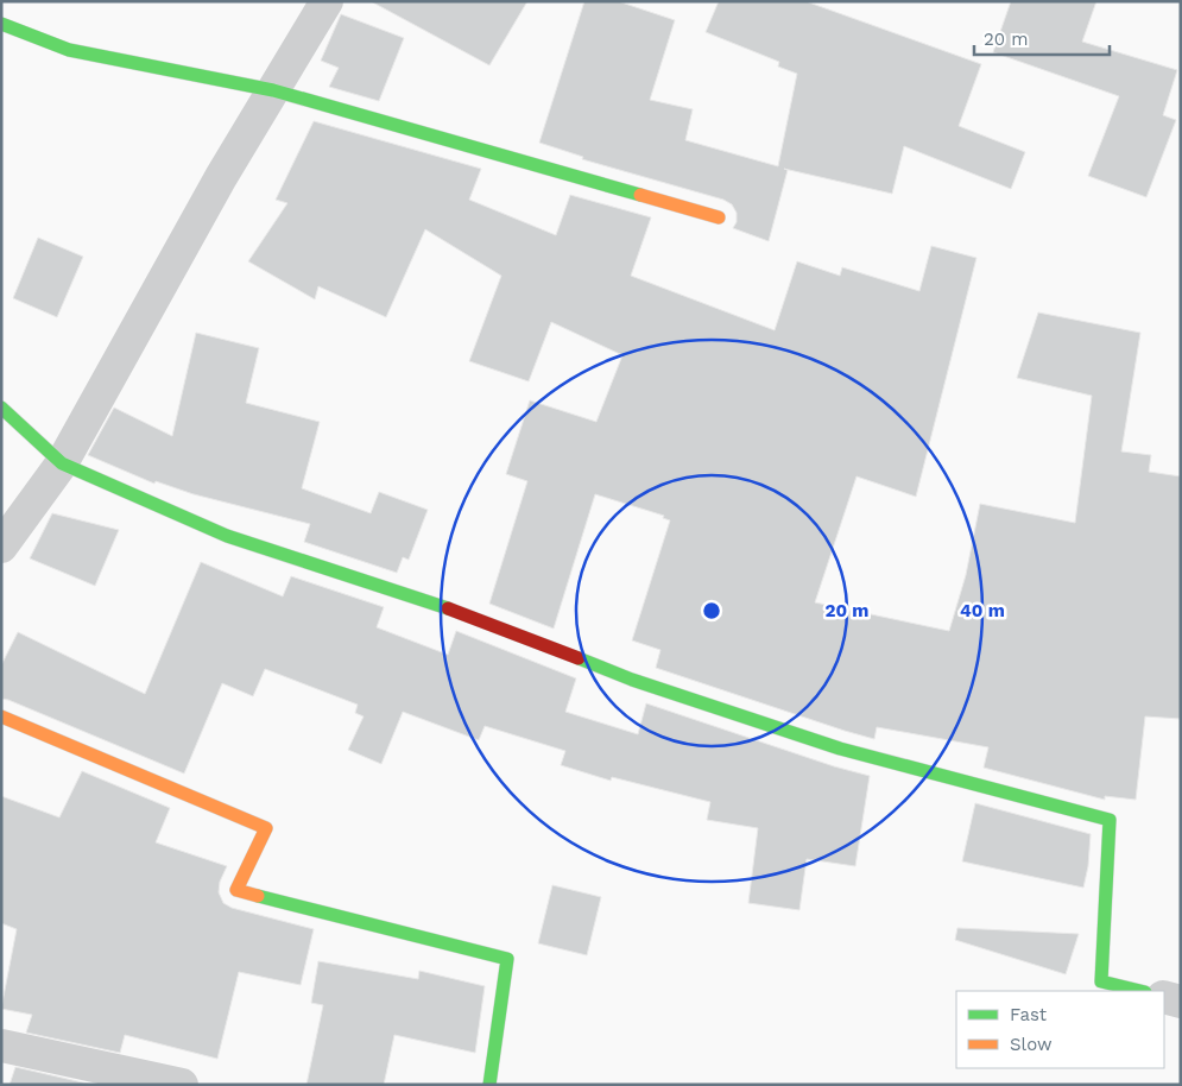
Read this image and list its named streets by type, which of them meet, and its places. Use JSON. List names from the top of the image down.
{
  "legend": ["Fast", "Slow"],
  "scale_bar": "20 m",
  "rings": ["20 m", "40 m"]
}
